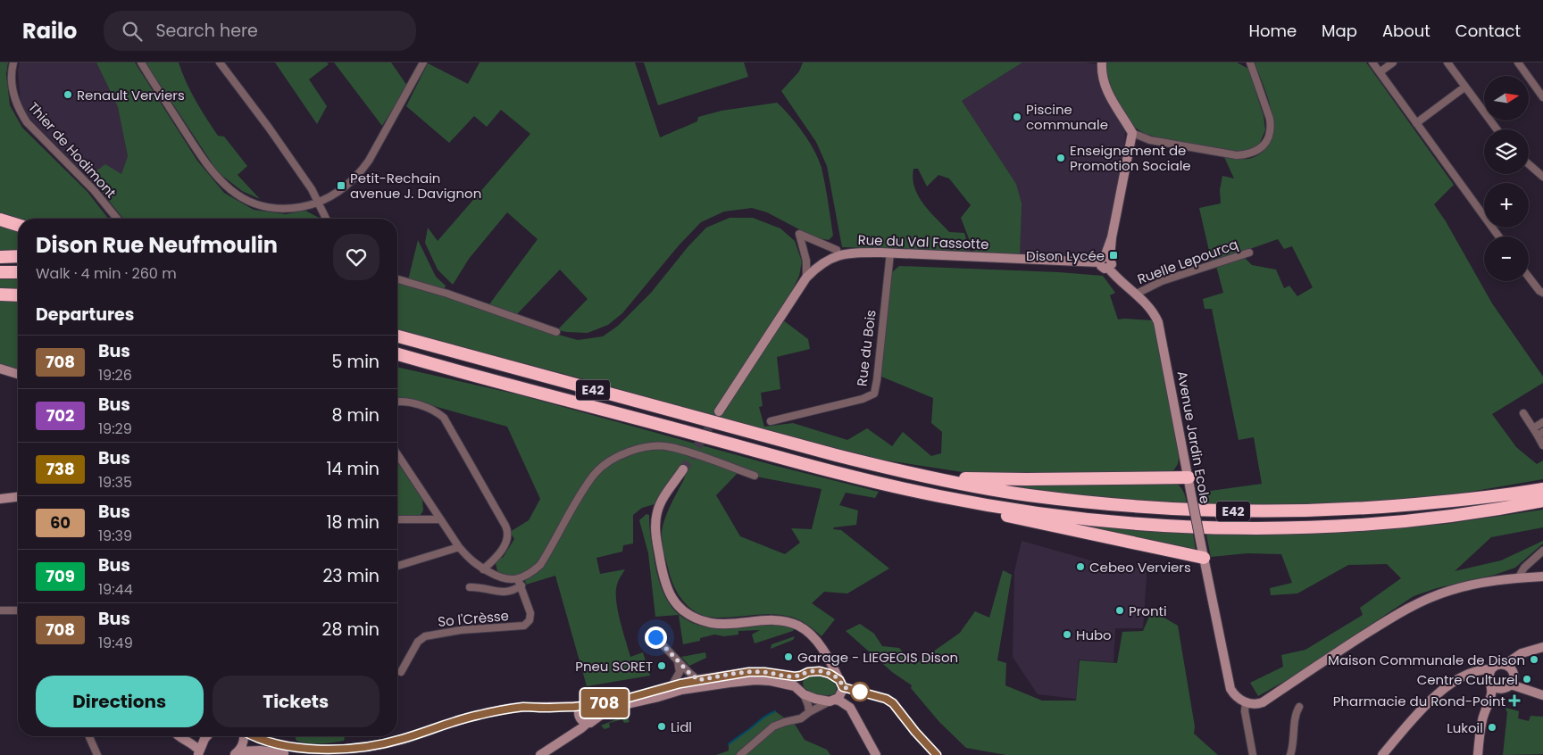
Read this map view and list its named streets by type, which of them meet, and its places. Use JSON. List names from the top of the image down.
{
  "streets": {
    "highway": ["E42"],
    "street": [
      "Thier de Hodimont",
      "Rue du Val Fassotte",
      "Ruelle Lepourcq",
      "Rue du Bois",
      "Avenue Jardin Ecole",
      "So l'Crèsse"
    ]
  },
  "crossings": [
    ["Rue du Val Fassotte", "Rue du Bois"],
    ["Rue du Val Fassotte", "Avenue Jardin Ecole"],
    ["Ruelle Lepourcq", "Avenue Jardin Ecole"]
  ],
  "places": {
    "other": [
      "Renault Verviers",
      "Piscine communale",
      "Enseignement de Promotion Sociale",
      "Cebeo Verviers",
      "Pronti",
      "Hubo",
      "Garage - LIEGEOIS Dison",
      "Maison Communale de Dison",
      "Pneu SORET",
      "Centre Culturel",
      "Lidl",
      "Lukoil"
    ],
    "transit": ["Petit-Rechain avenue J. Davignon", "Dison Lycée"],
    "health": ["Pharmacie du Rond-Point"]
  },
  "lines": ["bus line 708"],
  "north": "right",
  "page": {
    "header": "Railo",
    "search": "Search here",
    "nav": [
      "Home",
      "Map",
      "About",
      "Contact"
    ],
    "on_map": "708",
    "map_buttons": ["+", "−"],
    "heading": [
      ["Dison Rue Neufmoulin", "Walk · 4 min · 260 m"],
      "Departures"
    ],
    "list": [
      {
        "mark": "708",
        "name": "Bus",
        "note": "19:26",
        "value": "5 min"
      },
      {
        "mark": "702",
        "name": "Bus",
        "note": "19:29",
        "value": "8 min"
      },
      {
        "mark": "738",
        "name": "Bus",
        "note": "19:35",
        "value": "14 min"
      },
      {
        "mark": "60",
        "name": "Bus",
        "note": "19:39",
        "value": "18 min"
      },
      {
        "mark": "709",
        "name": "Bus",
        "note": "19:44",
        "value": "23 min"
      },
      {
        "mark": "708",
        "name": "Bus",
        "note": "19:49",
        "value": "28 min"
      }
    ],
    "buttons": ["Directions", "Tickets"]
  }
}
